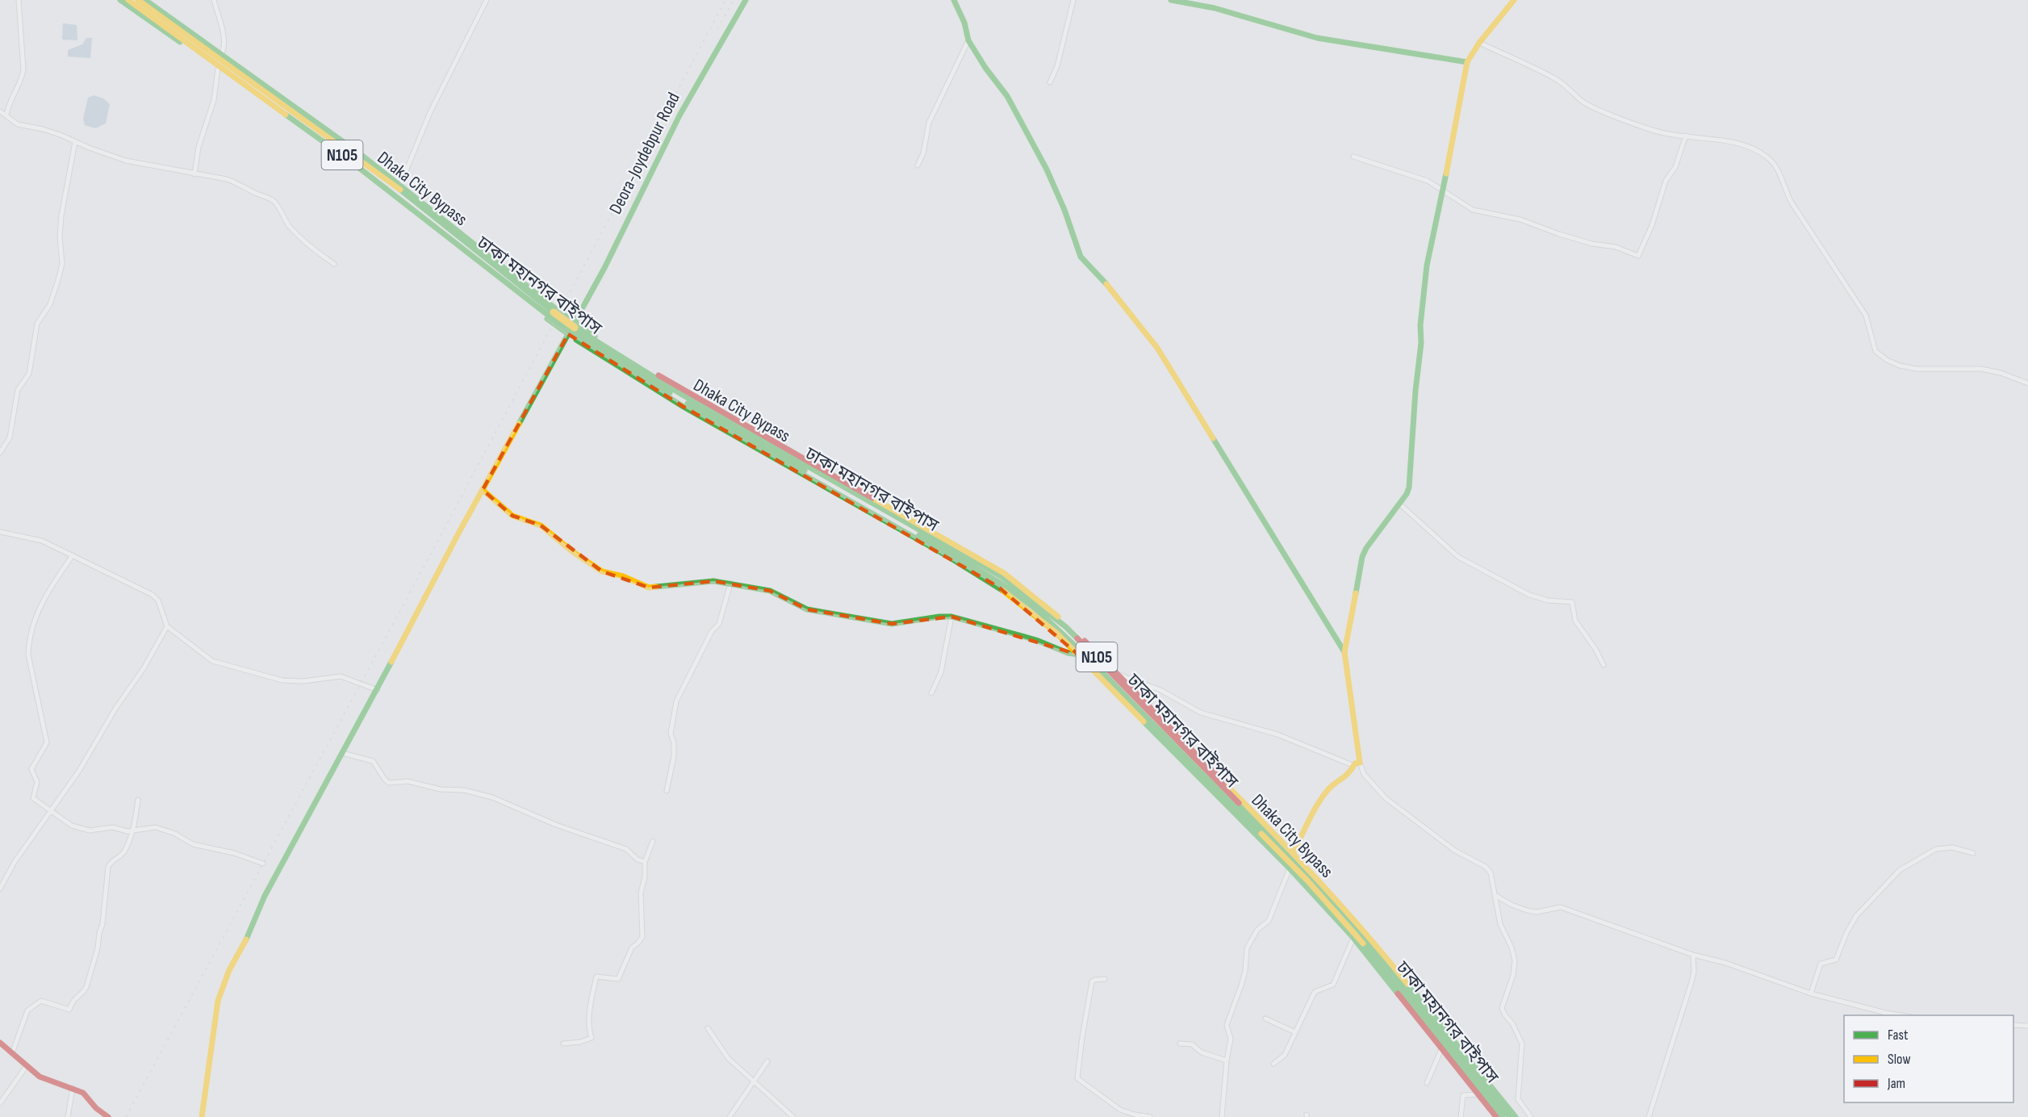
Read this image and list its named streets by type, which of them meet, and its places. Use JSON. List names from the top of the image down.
{
  "streets": {
    "main road": [
      "Deora-Joydebpur Road",
      "N105",
      "Dhaka City Bypass",
      "ঢাকা মহানগর বাইপাস"
    ]
  },
  "crossings": [
    ["Deora-Joydebpur Road", "Dhaka City Bypass"],
    ["Deora-Joydebpur Road", "ঢাকা মহানগর বাইপাস"],
    ["Dhaka City Bypass", "ঢাকা মহানগর বাইপাস"]
  ],
  "legend": ["Fast", "Slow", "Jam"]
}
